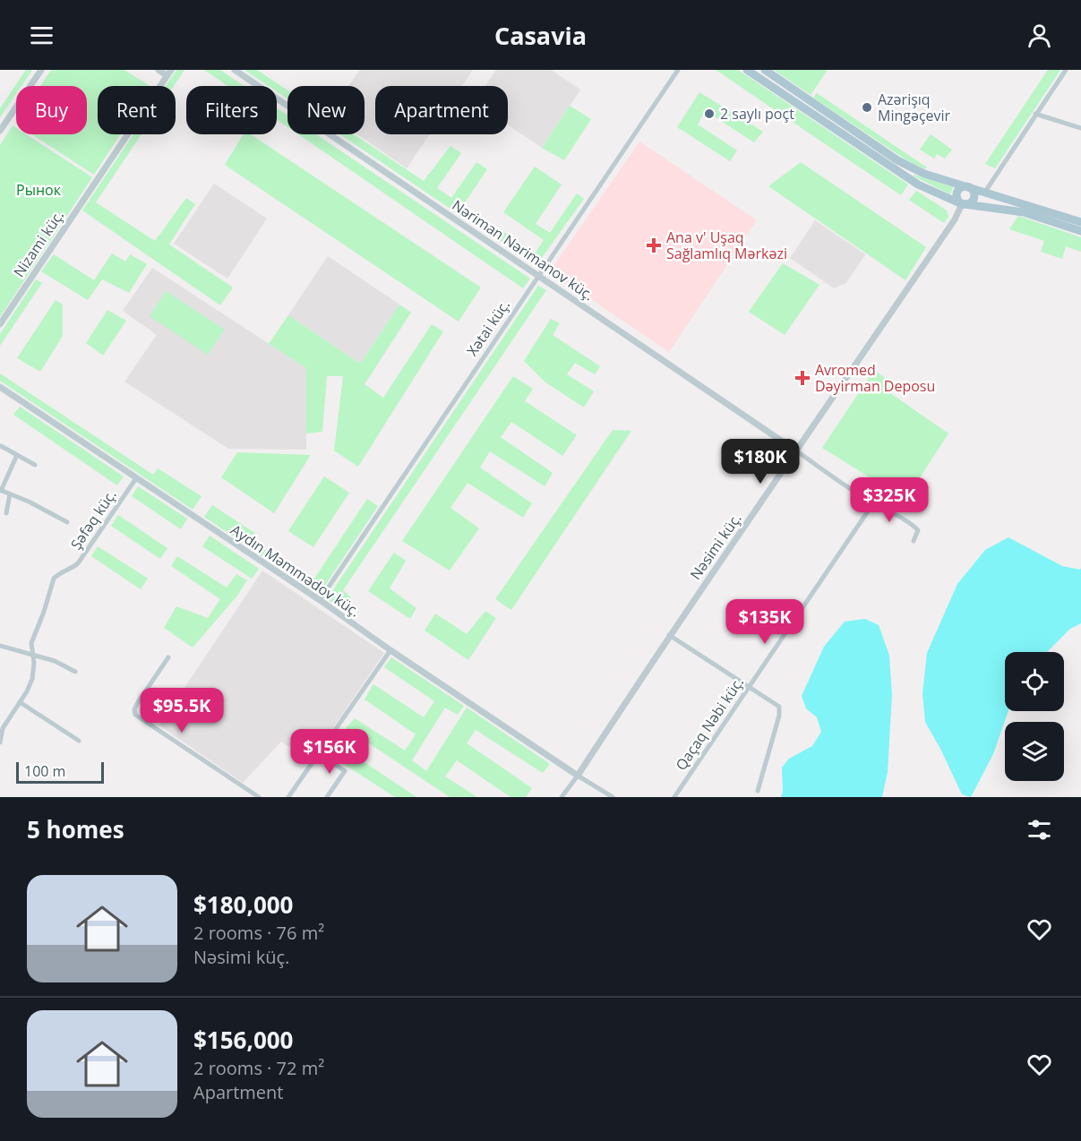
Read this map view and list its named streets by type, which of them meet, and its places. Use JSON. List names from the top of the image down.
{
  "streets": {
    "street": [
      "Nizami küç.",
      "Nəriman Nərimanov küç.",
      "Xətai küç.",
      "Şəfəq küç.",
      "Nəsimi küç.",
      "Aydın Məmmədov küç.",
      "Qaçaq Nəbi küç."
    ]
  },
  "crossings": [
    ["Nəriman Nərimanov küç.", "Xətai küç."],
    ["Nəriman Nərimanov küç.", "Nəsimi küç."],
    ["Xətai küç.", "Aydın Məmmədov küç."],
    ["Şəfəq küç.", "Aydın Məmmədov küç."],
    ["Nəsimi küç.", "Aydın Məmmədov küç."]
  ],
  "parks": ["Рынок"],
  "places": {
    "other": ["Azərişıq Mingəçevir", "2 saylı poçt"],
    "health": ["Ana v' Uşaq Sağlamlıq Mərkəzi", "Avromed Dəyirman Deposu"]
  },
  "scale_bar": "100 m",
  "page": {
    "header": "Casavia",
    "chip": [
      "Buy",
      "Rent",
      "Filters",
      "New",
      "Apartment"
    ],
    "price": [
      "$180K",
      "$325K",
      "$135K",
      "$95.5K",
      "$156K"
    ],
    "scale": "100 m",
    "heading": "5 homes",
    "list": [
      {
        "name": "$180,000",
        "note": "2 rooms · 76 m² · Nəsimi küç."
      },
      {
        "name": "$156,000",
        "note": "2 rooms · 72 m² · Apartment"
      }
    ]
  }
}
